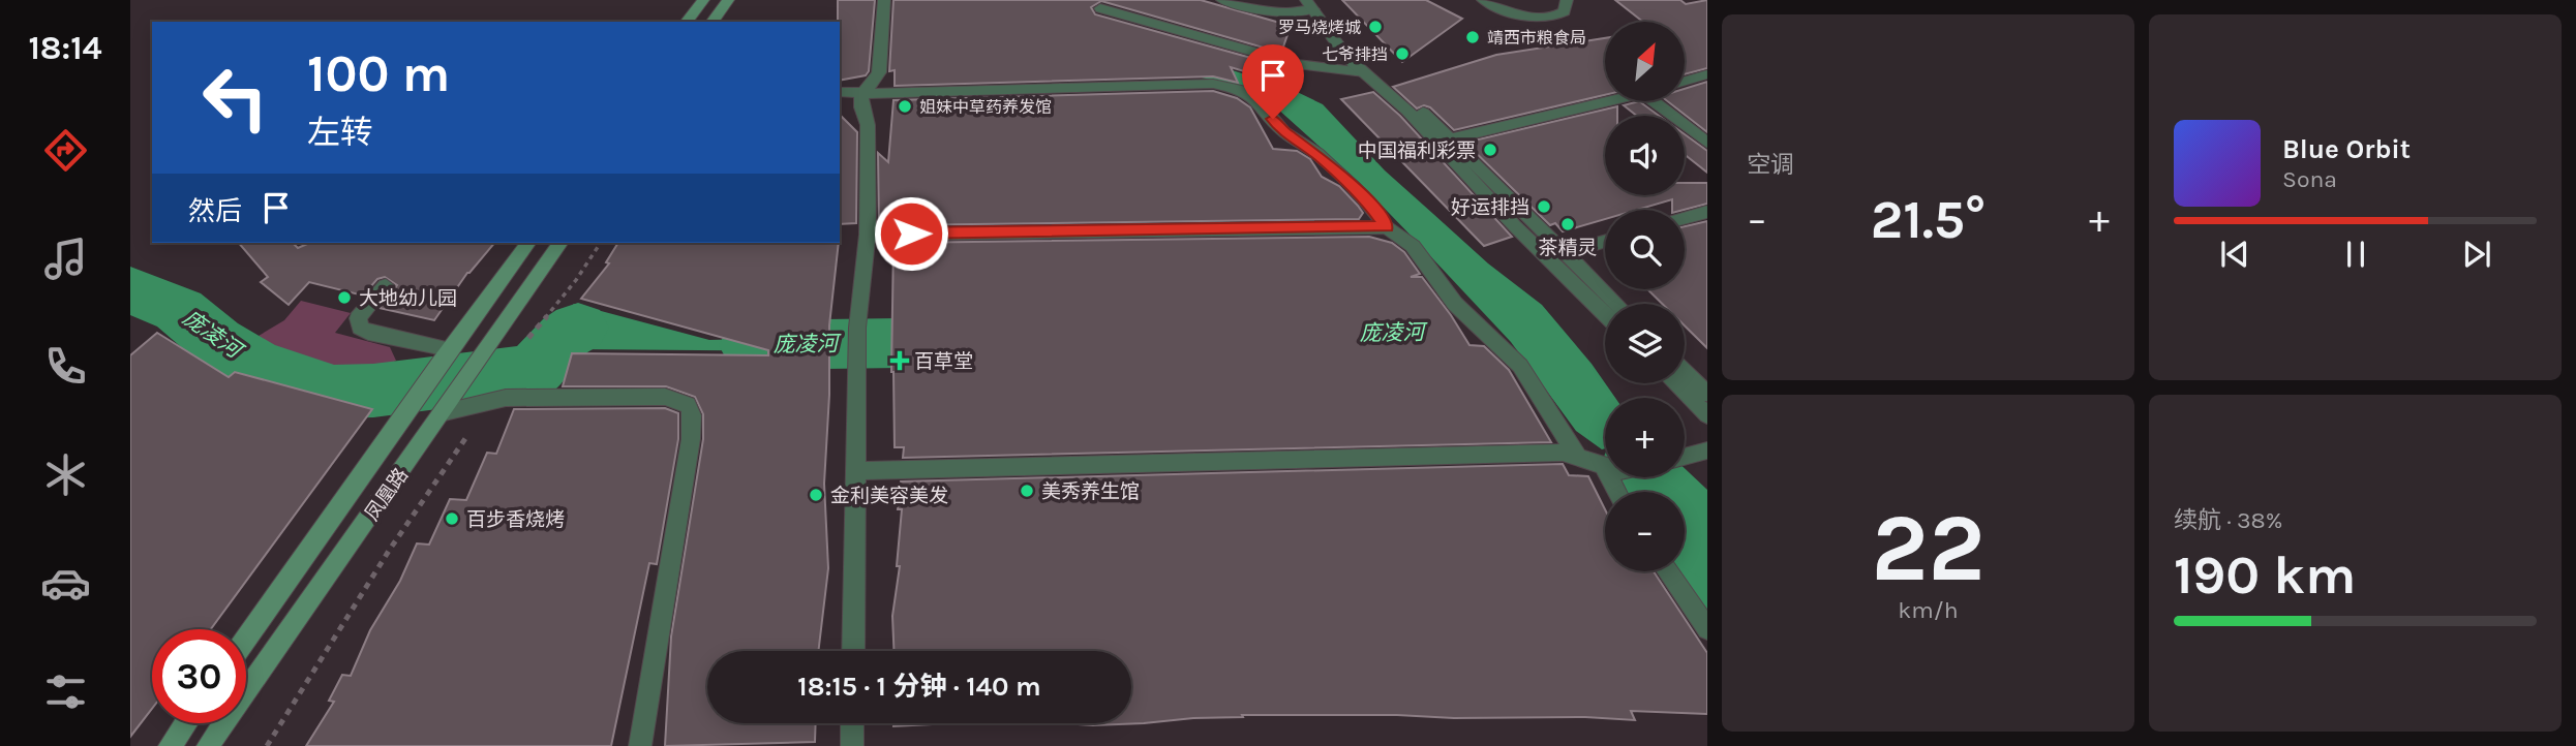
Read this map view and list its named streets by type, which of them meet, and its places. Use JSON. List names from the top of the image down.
{
  "streets": {
    "main road": ["凤凰路"]
  },
  "water": ["庞凌河"],
  "places": {
    "other": [
      "罗马烧烤城",
      "靖西市粮食局",
      "七爷排挡",
      "姐妹中草药养发馆",
      "中国福利彩票",
      "好运排挡",
      "茶精灵",
      "大地幼儿园",
      "美秀养生馆",
      "金利美容美发",
      "百步香烧烤"
    ],
    "health": ["百草堂"]
  },
  "north": "top right",
  "page": {
    "tabs": "18:14",
    "tile": [
      "空调",
      ["22", "km/h"],
      ["续航 · 38%", "190 km"]
    ],
    "map_buttons": ["+", "−"],
    "turn": ["100 m", "左转"],
    "song": ["Blue Orbit", "Sona"],
    "then": "然后",
    "heat": ["−", "21.5°", "+"],
    "limit": "30",
    "trip": "18:15 · 1 分钟 · 140 m"
  }
}
